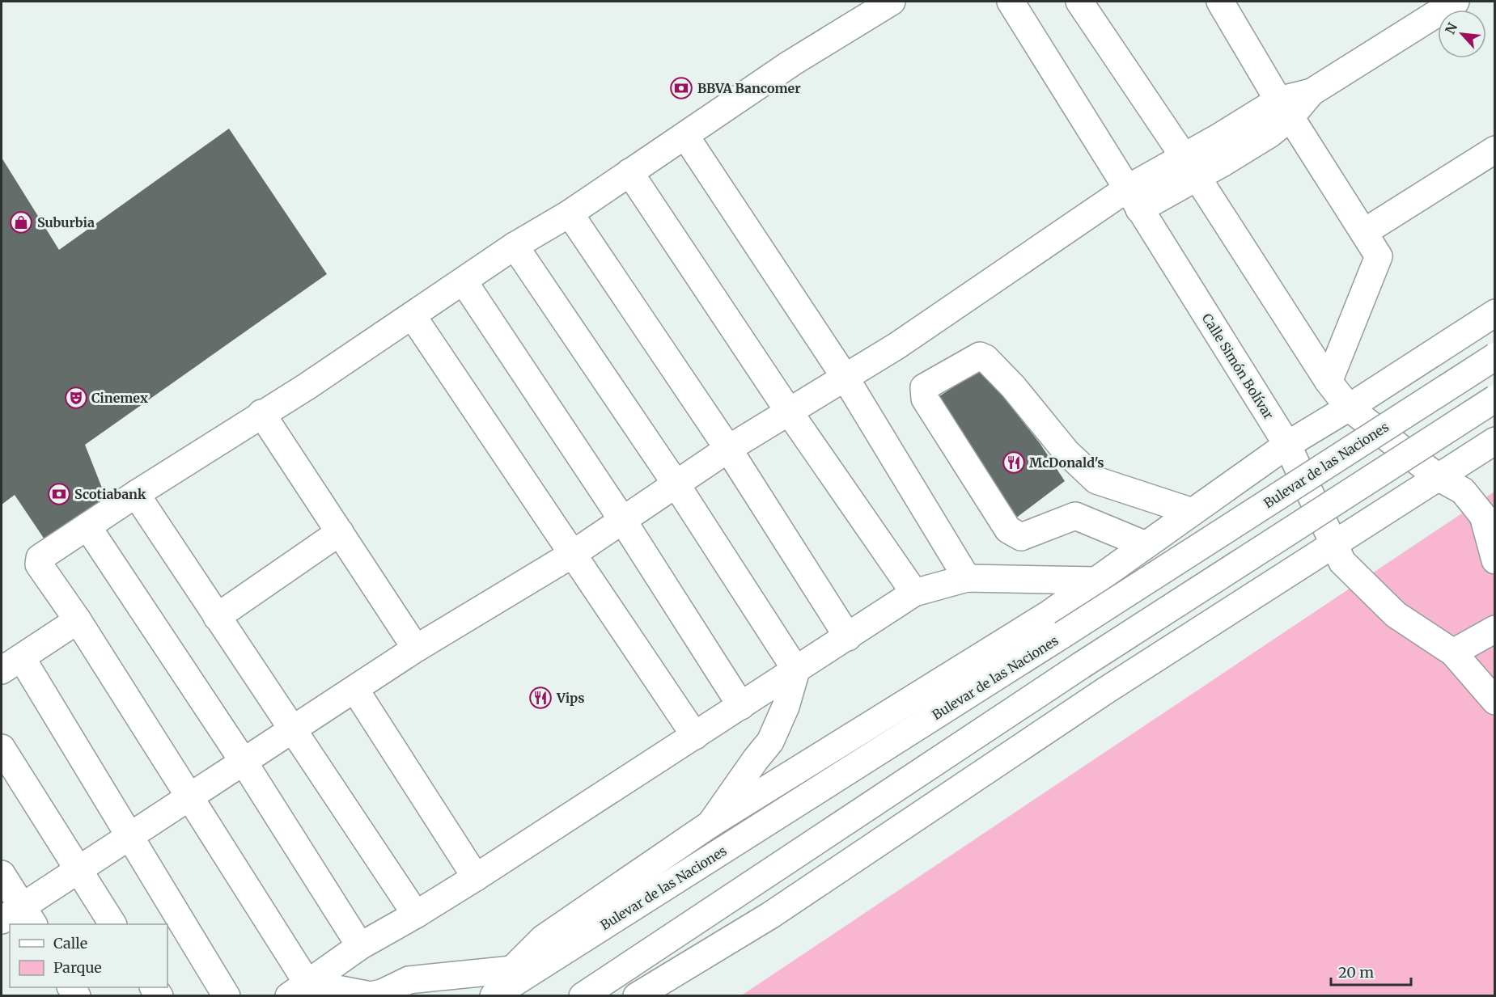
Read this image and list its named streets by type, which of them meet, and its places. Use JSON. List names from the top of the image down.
{
  "streets": {
    "main road": ["Calle Simón Bolívar", "Bulevar de las Naciones"]
  },
  "places": {
    "bank": ["BBVA Bancomer", "Scotiabank"],
    "shop": ["Suburbia"],
    "theatre": ["Cinemex"],
    "restaurant": ["McDonald's", "Vips"]
  },
  "legend": ["Calle", "Parque"],
  "scale_bar": "20 m",
  "north": "top left"
}
